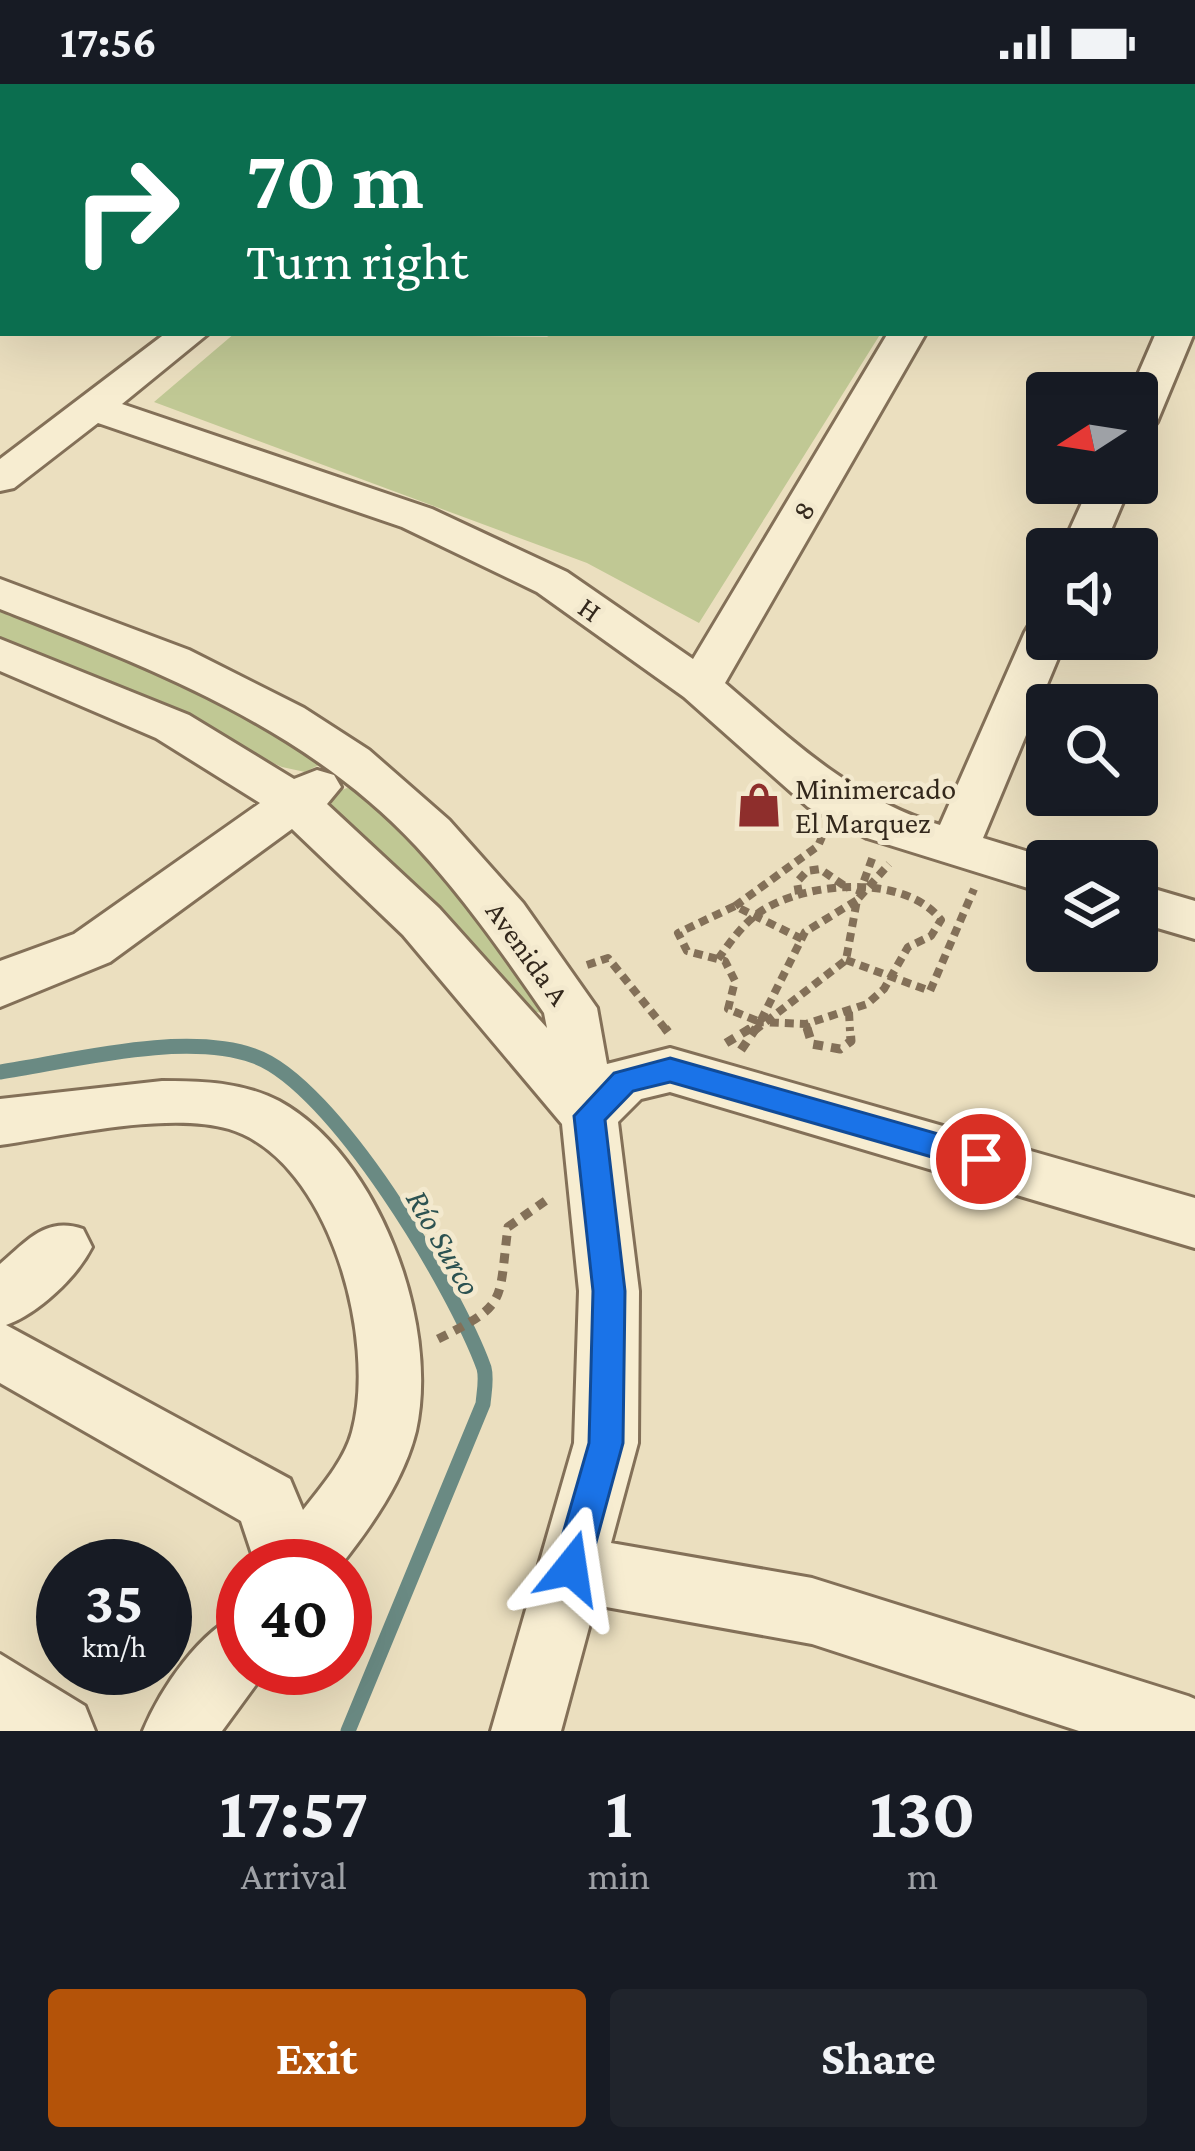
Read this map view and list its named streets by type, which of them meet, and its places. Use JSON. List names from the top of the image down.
{
  "streets": {
    "street": ["8", "H", "Avenida A"]
  },
  "crossings": [
    ["8", "H"]
  ],
  "water": ["Río Surco"],
  "places": {
    "shop": ["Minimercado El Marquez"]
  },
  "north": "left",
  "page": {
    "status": "17:56",
    "turn": ["70 m", "Turn right"],
    "speed": "35 km/h",
    "limit": "40",
    "eta": [
      "17:57",
      "Arrival",
      "1",
      "min",
      "130",
      "m"
    ],
    "buttons": ["Exit", "Share"]
  }
}
